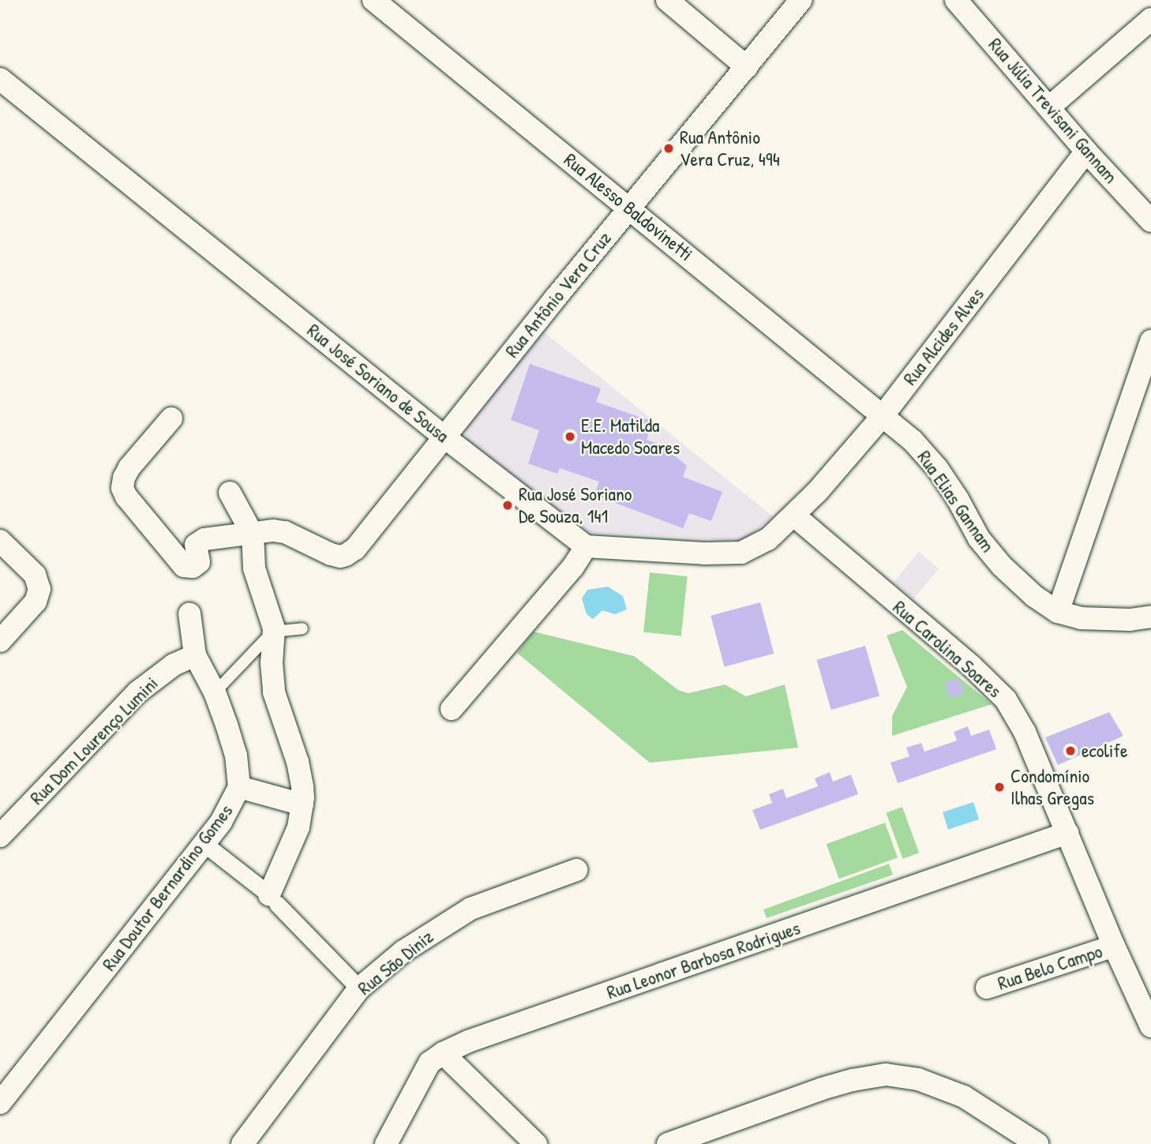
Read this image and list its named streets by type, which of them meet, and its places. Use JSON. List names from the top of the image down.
{
  "streets": {
    "street": [
      "Rua Júlia Trevisani Gannam",
      "Rua Alesso Baldovinetti",
      "Rua Antônio Vera Cruz",
      "Rua Alcides Alves",
      "Rua José Soriano de Sousa",
      "Rua Elias Gannam",
      "Rua Carolina Soares",
      "Rua Dom Lourenço Lumini",
      "Rua Doutor Bernardino Gomes",
      "Rua Leonor Barbosa Rodrigues",
      "Rua São Diniz",
      "Rua Belo Campo"
    ]
  },
  "crossings": [
    ["Rua Júlia Trevisani Gannam", "Rua Alcides Alves"],
    ["Rua Alesso Baldovinetti", "Rua Antônio Vera Cruz"],
    ["Rua Alesso Baldovinetti", "Rua Alcides Alves"],
    ["Rua Alesso Baldovinetti", "Rua Elias Gannam"],
    ["Rua Antônio Vera Cruz", "Rua José Soriano de Sousa"],
    ["Rua Alcides Alves", "Rua Elias Gannam"],
    ["Rua Alcides Alves", "Rua Carolina Soares"],
    ["Rua Carolina Soares", "Rua Leonor Barbosa Rodrigues"],
    ["Rua Carolina Soares", "Rua Belo Campo"],
    ["Rua Dom Lourenço Lumini", "Rua Doutor Bernardino Gomes"]
  ],
  "places": [
    "Rua Antônio Vera Cruz, 494",
    "E.E. Matilda Macedo Soares",
    "Rua José Soriano De Souza, 141",
    "ecolife",
    "Condomínio Ilhas Gregas"
  ]
}
